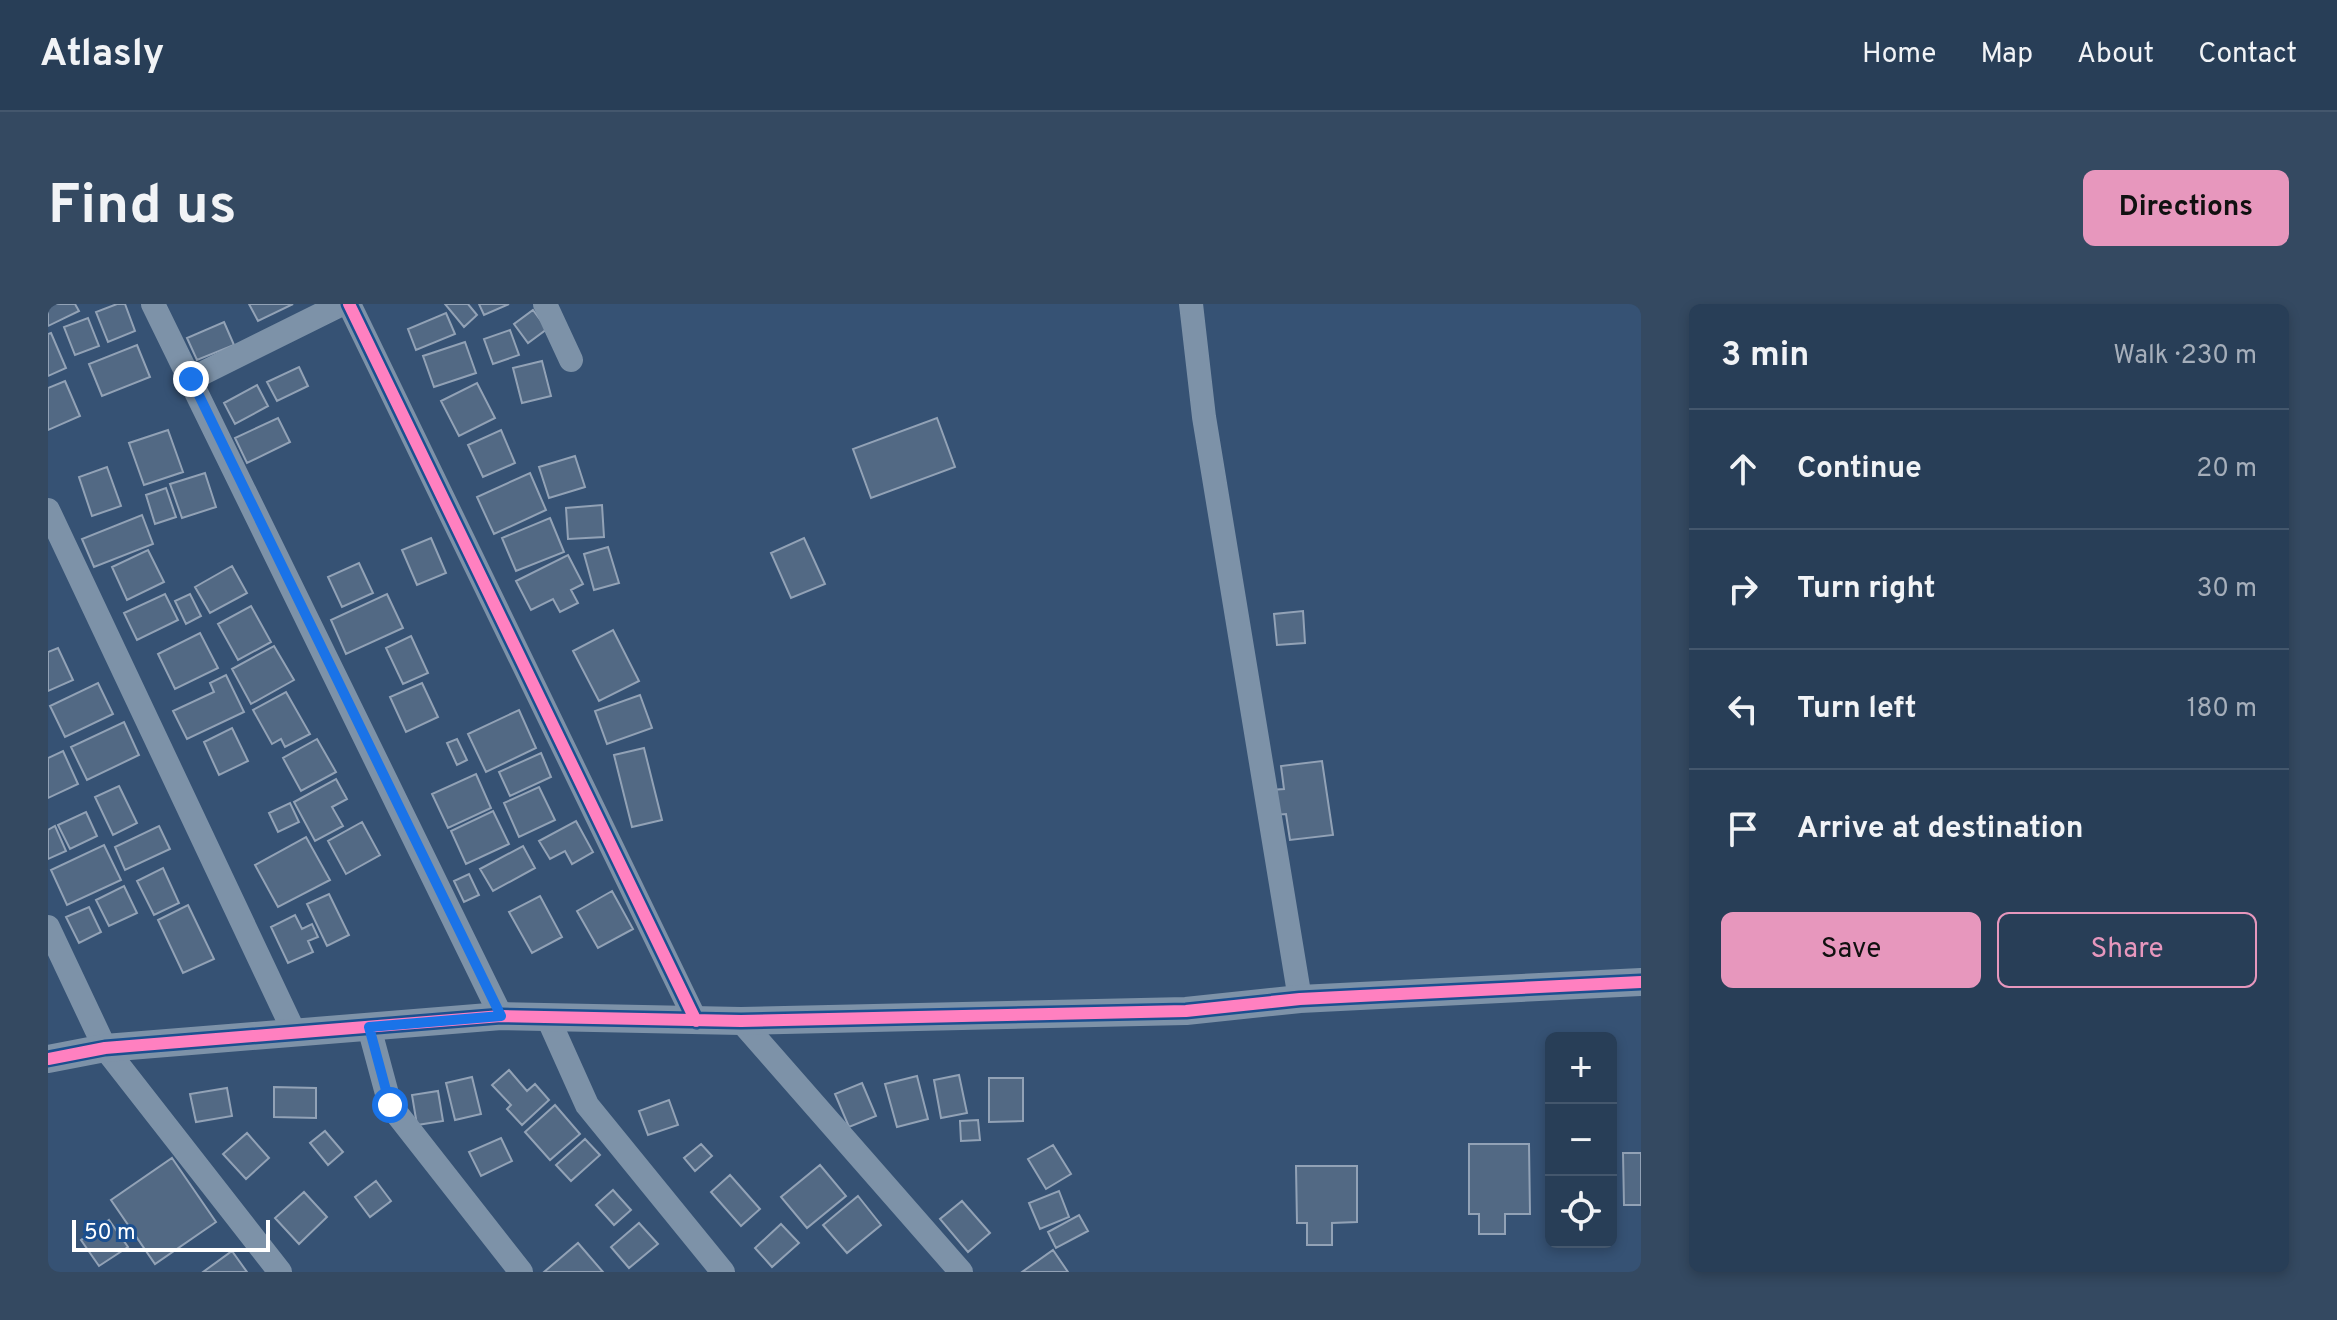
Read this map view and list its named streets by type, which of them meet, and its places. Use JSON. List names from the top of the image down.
{
  "scale_bar": "50 m",
  "page": {
    "header": "Atlasly",
    "nav": [
      "Home",
      "Map",
      "About",
      "Contact"
    ],
    "buttons": [
      "Directions",
      ["Save", "Share"]
    ],
    "title": "Find us",
    "heading": ["3 min", "Walk · 230 m"],
    "list": [
      ["Continue", "20 m"],
      ["Turn right", "30 m"],
      ["Turn left", "180 m"],
      "Arrive at destination"
    ],
    "map_buttons": ["+", "−"],
    "scale": "50 m"
  }
}
